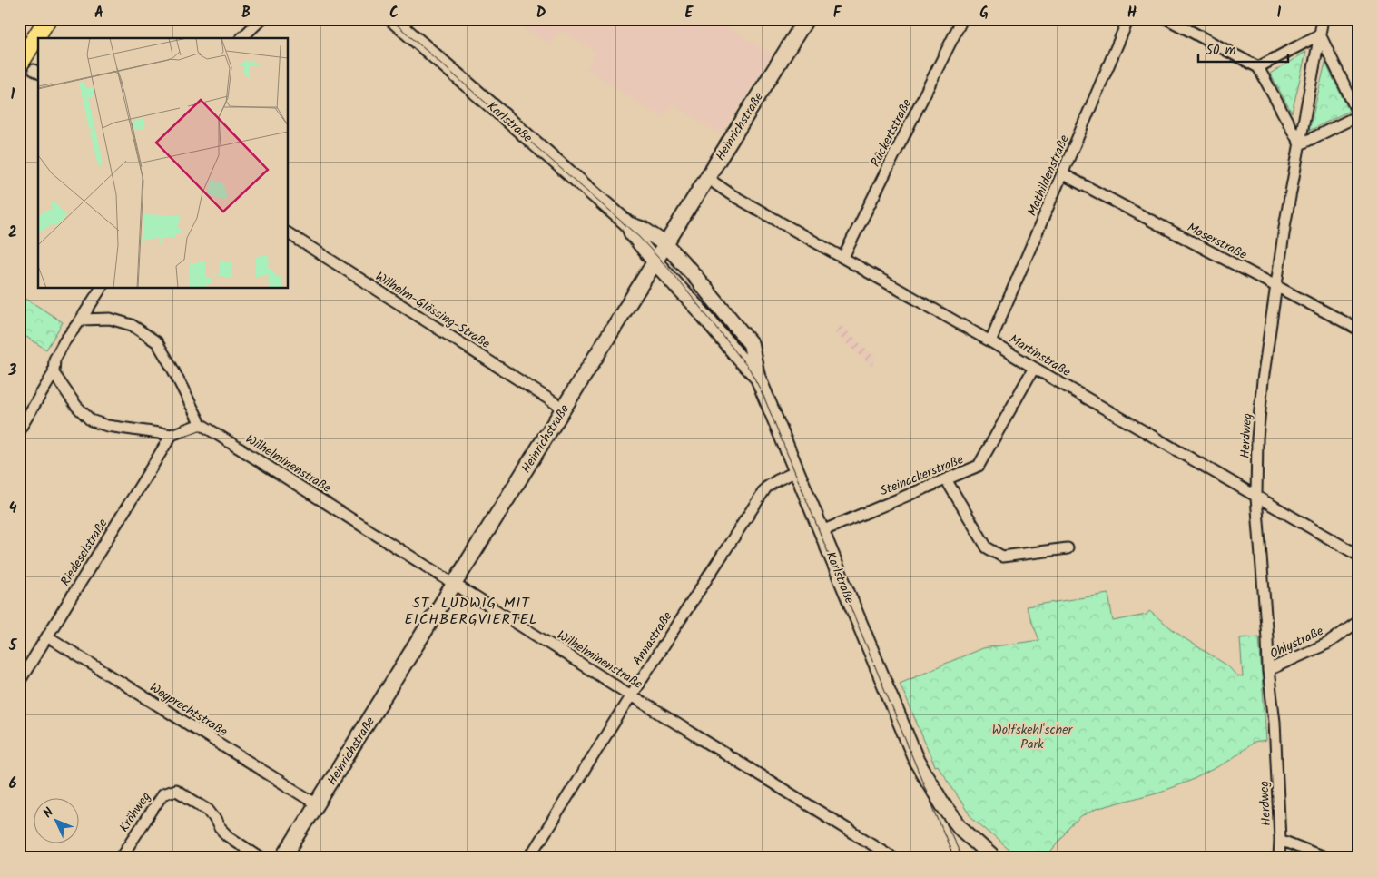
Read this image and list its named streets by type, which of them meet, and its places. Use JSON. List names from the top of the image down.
{
  "streets": {
    "main road": ["Karlstraße", "Heinrichstraße"],
    "street": [
      "Rückertstraße",
      "Mathildenstraße",
      "Moserstraße",
      "Wilhelm-Glässing-Straße",
      "Martinstraße",
      "Herdweg",
      "Wilhelminenstraße",
      "Steinackerstraße",
      "Riedeselstraße",
      "Annastraße",
      "Ohlystraße",
      "Weyprechtstraße",
      "Kröhweg"
    ]
  },
  "crossings": [
    ["Karlstraße", "Heinrichstraße"],
    ["Karlstraße", "Steinackerstraße"],
    ["Karlstraße", "Annastraße"],
    ["Heinrichstraße", "Wilhelm-Glässing-Straße"],
    ["Heinrichstraße", "Martinstraße"],
    ["Heinrichstraße", "Wilhelminenstraße"],
    ["Heinrichstraße", "Weyprechtstraße"],
    ["Rückertstraße", "Martinstraße"],
    ["Mathildenstraße", "Moserstraße"],
    ["Mathildenstraße", "Martinstraße"],
    ["Moserstraße", "Herdweg"],
    ["Martinstraße", "Herdweg"],
    ["Martinstraße", "Steinackerstraße"],
    ["Herdweg", "Ohlystraße"],
    ["Wilhelminenstraße", "Annastraße"],
    ["Riedeselstraße", "Weyprechtstraße"]
  ],
  "districts": ["ST. LUDWIG MIT EICHBERGVIERTEL"],
  "parks": ["Wolfskehl'scher Park"],
  "scale_bar": "50 m",
  "north": "top left",
  "grid": {
    "columns": [
      "A",
      "B",
      "C",
      "D",
      "E",
      "F",
      "G",
      "H",
      "I"
    ],
    "rows": [
      "1",
      "2",
      "3",
      "4",
      "5",
      "6"
    ]
  }
}
